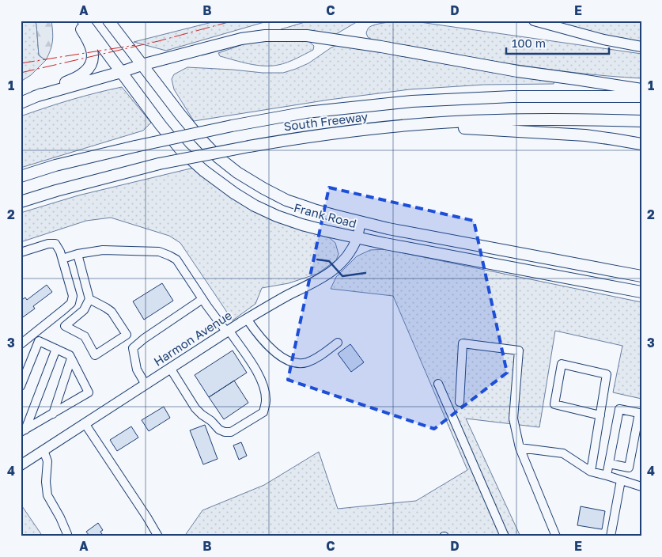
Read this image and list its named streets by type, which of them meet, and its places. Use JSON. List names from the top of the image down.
{
  "streets": {
    "highway": ["South Freeway", "Frank Road"],
    "main road": ["Harmon Avenue"]
  },
  "crossings": [
    ["Frank Road", "Harmon Avenue"]
  ],
  "scale_bar": "100 m",
  "grid": {
    "columns": [
      "A",
      "B",
      "C",
      "D",
      "E"
    ],
    "rows": [
      "1",
      "2",
      "3",
      "4"
    ]
  }
}
